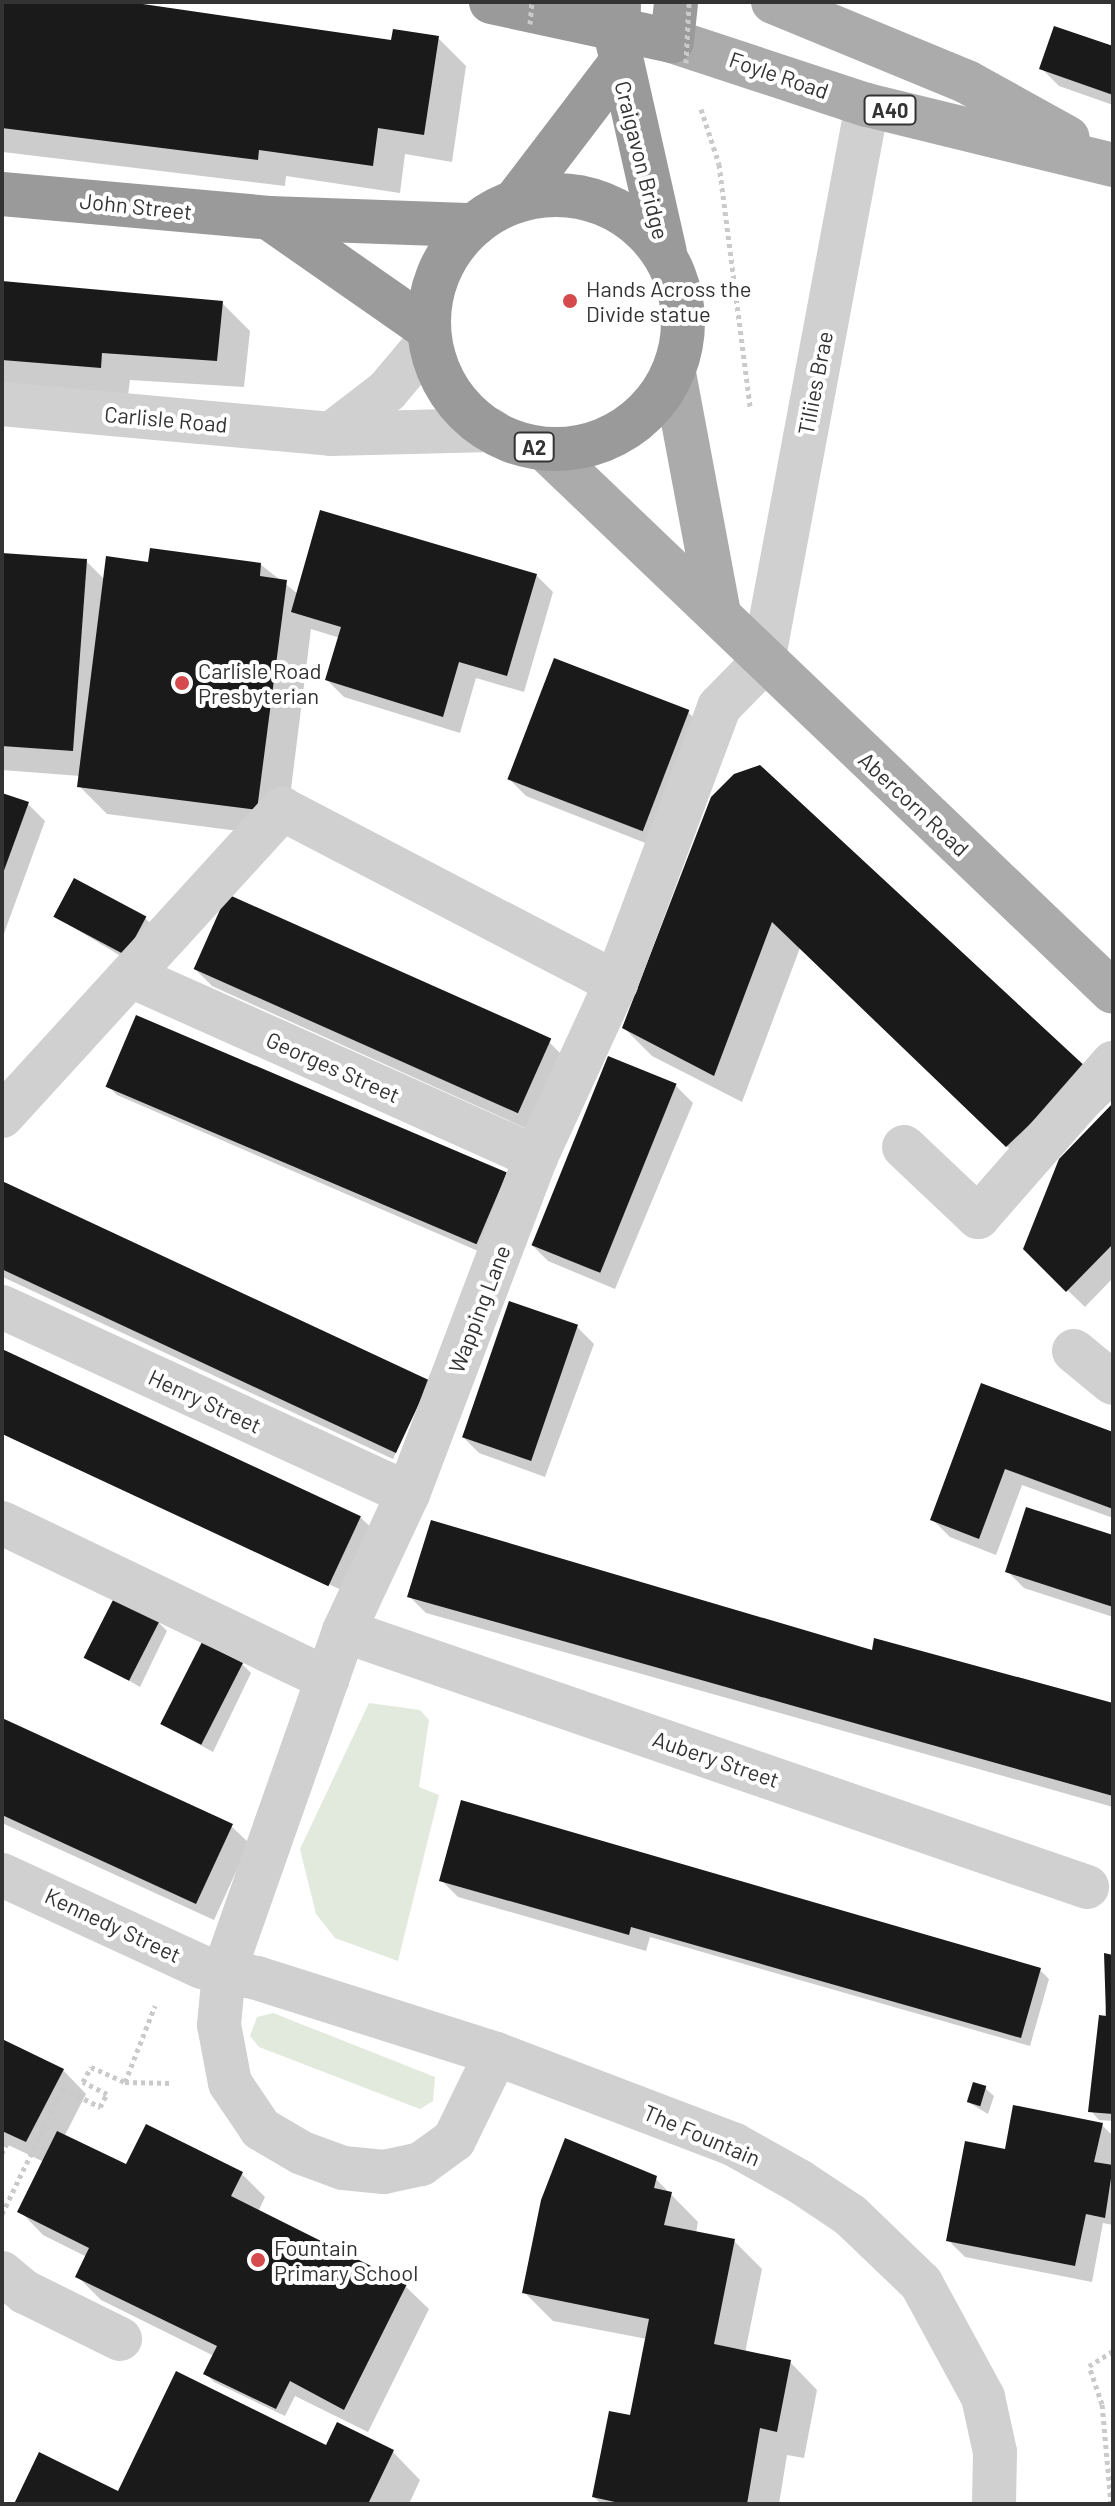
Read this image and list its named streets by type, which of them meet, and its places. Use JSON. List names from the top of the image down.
{
  "streets": {
    "highway": [
      "Foyle Road",
      "Craigavon Bridge",
      "John Street",
      "A2"
    ],
    "main road": ["A40", "Abercorn Road"],
    "street": [
      "Tiliies Brae",
      "Carlisle Road",
      "Georges Street",
      "Wapping Lane",
      "Henry Street",
      "Aubery Street",
      "Kennedy Street",
      "The Fountain"
    ]
  },
  "crossings": [
    ["Foyle Road", "Craigavon Bridge"],
    ["Foyle Road", "Tiliies Brae"],
    ["Craigavon Bridge", "John Street"],
    ["Craigavon Bridge", "Carlisle Road"],
    ["Craigavon Bridge", "A2"],
    ["Craigavon Bridge", "Abercorn Road"],
    ["John Street", "Carlisle Road"],
    ["John Street", "A2"],
    ["John Street", "Abercorn Road"],
    ["Tiliies Brae", "Abercorn Road"],
    ["Tiliies Brae", "Wapping Lane"],
    ["Carlisle Road", "A2"],
    ["Carlisle Road", "Abercorn Road"],
    ["A2", "Abercorn Road"],
    ["Abercorn Road", "Wapping Lane"],
    ["Georges Street", "Wapping Lane"],
    ["Wapping Lane", "Henry Street"],
    ["Wapping Lane", "Aubery Street"],
    ["Wapping Lane", "Kennedy Street"],
    ["Wapping Lane", "The Fountain"],
    ["Kennedy Street", "The Fountain"]
  ],
  "places": ["Hands Across the Divide statue", "Carlisle Road Presbyterian", "Fountain Primary School"]
}
